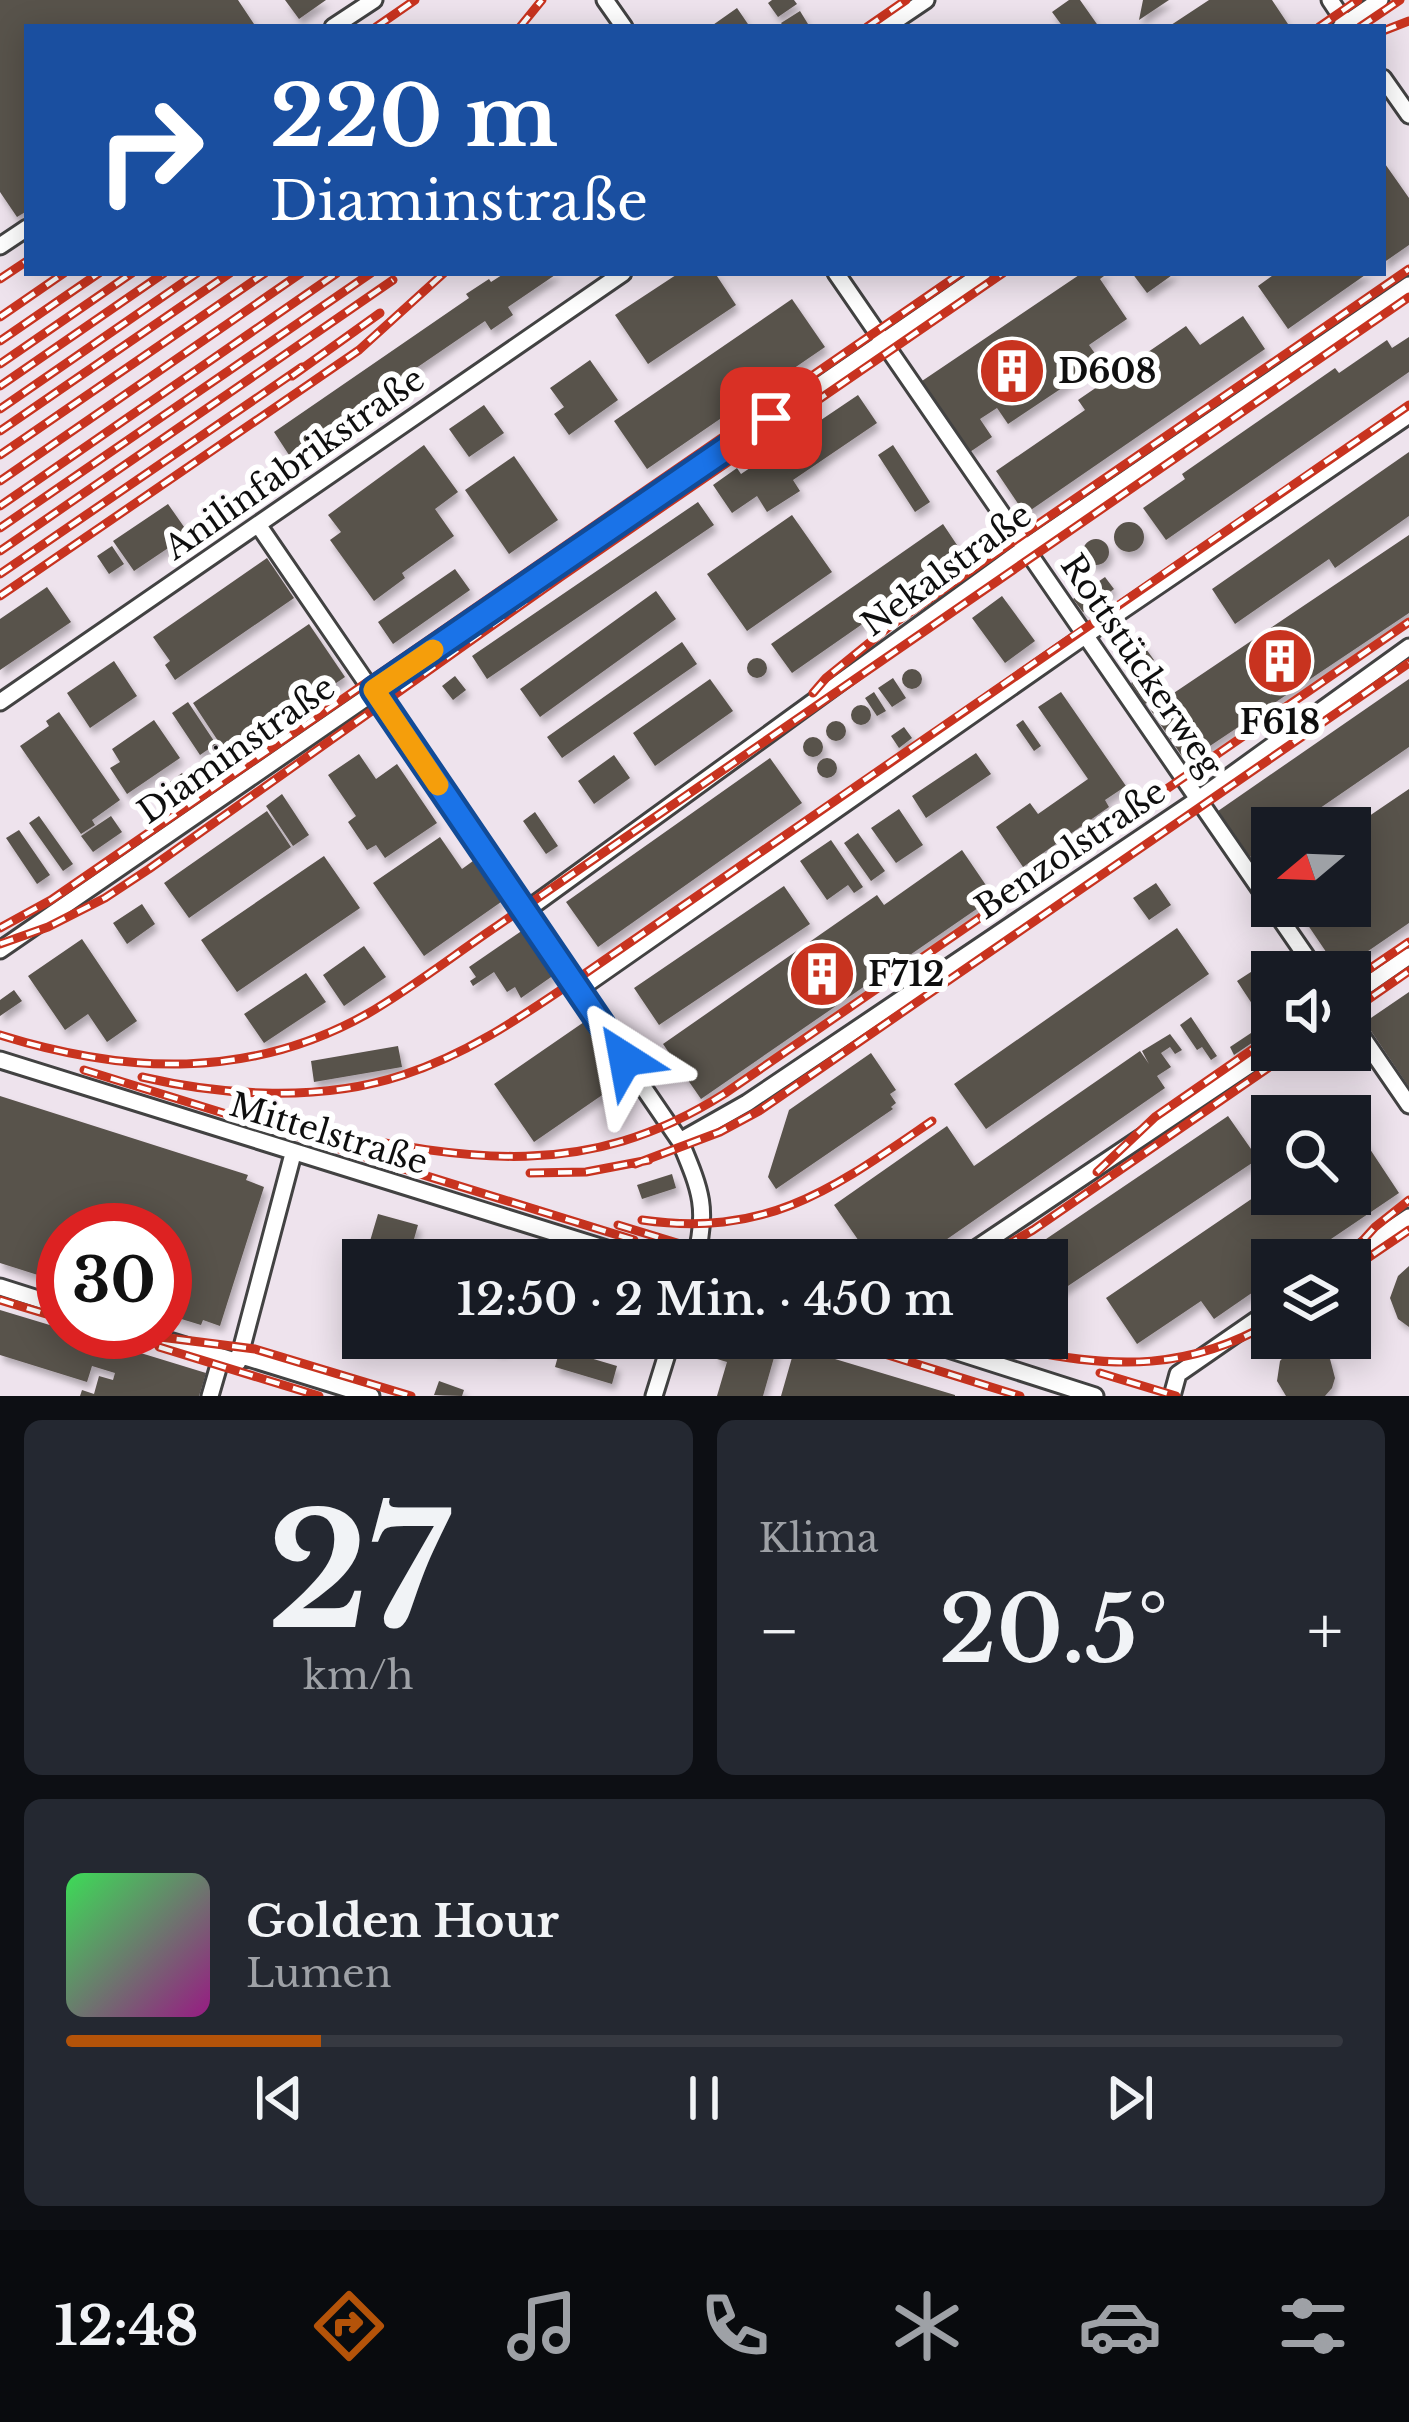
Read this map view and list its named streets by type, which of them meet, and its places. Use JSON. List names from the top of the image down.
{
  "streets": {
    "street": [
      "Anilinfabrikstraße",
      "Nekalstraße",
      "Rottstückerweg",
      "Diaminstraße",
      "Benzolstraße",
      "Mittelstraße"
    ]
  },
  "crossings": [
    ["Nekalstraße", "Rottstückerweg"],
    ["Rottstückerweg", "Diaminstraße"],
    ["Rottstückerweg", "Benzolstraße"]
  ],
  "places": {
    "building": ["D608", "F618", "F712"]
  },
  "north": "left",
  "page": {
    "turn": ["220 m", "Diaminstraße"],
    "limit": "30",
    "trip": "12:50 · 2 Min. · 450 m",
    "tile": [
      ["27", "km/h"],
      "Klima"
    ],
    "heat": ["−", "20.5°", "+"],
    "song": ["Golden Hour", "Lumen"],
    "tabs": "12:48"
  }
}
